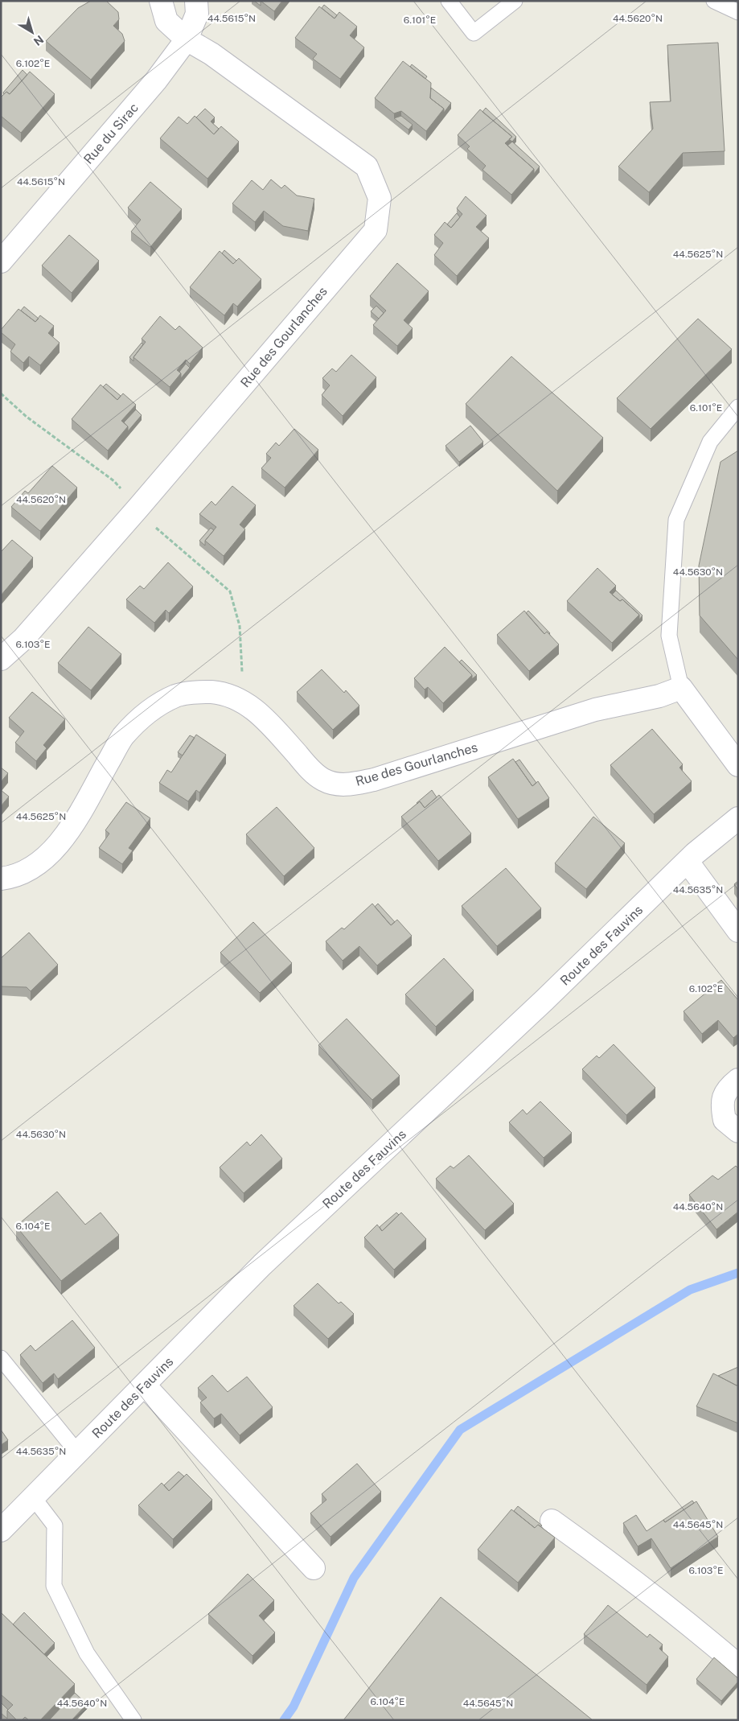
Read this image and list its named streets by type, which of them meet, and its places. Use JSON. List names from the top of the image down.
{
  "streets": {
    "street": ["Rue du Sirac", "Rue des Gourlanches", "Route des Fauvins"]
  },
  "crossings": [
    ["Rue du Sirac", "Rue des Gourlanches"]
  ],
  "north": "bottom right",
  "coordinates": [
    "44.5615°N",
    "44.5620°N",
    "6.101°E",
    "6.102°E",
    "44.5625°N",
    "44.5630°N",
    "6.103°E",
    "44.5635°N",
    "44.5640°N",
    "6.104°E",
    "44.5645°N"
  ]
}
